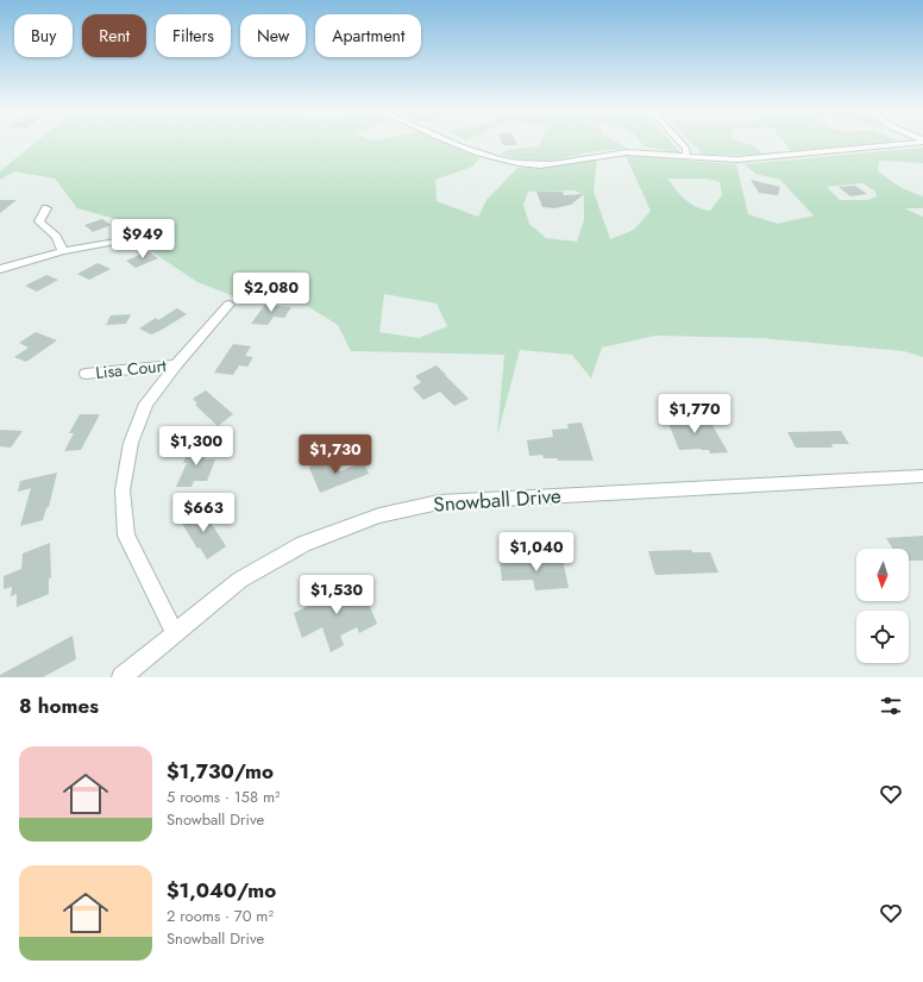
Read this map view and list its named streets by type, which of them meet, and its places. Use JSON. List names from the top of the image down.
{
  "streets": {
    "street": ["Lisa Court", "Snowball Drive"]
  },
  "north": "bottom",
  "page": {
    "chip": [
      "Buy",
      "Rent",
      "Filters",
      "New",
      "Apartment"
    ],
    "price": [
      "$949",
      "$2,080",
      "$1,770",
      "$1,300",
      "$1,730",
      "$663",
      "$1,040",
      "$1,530"
    ],
    "heading": "8 homes",
    "list": [
      {
        "name": "$1,730/mo",
        "note": "5 rooms · 158 m² · Snowball Drive"
      },
      {
        "name": "$1,040/mo",
        "note": "2 rooms · 70 m² · Snowball Drive"
      }
    ]
  }
}
